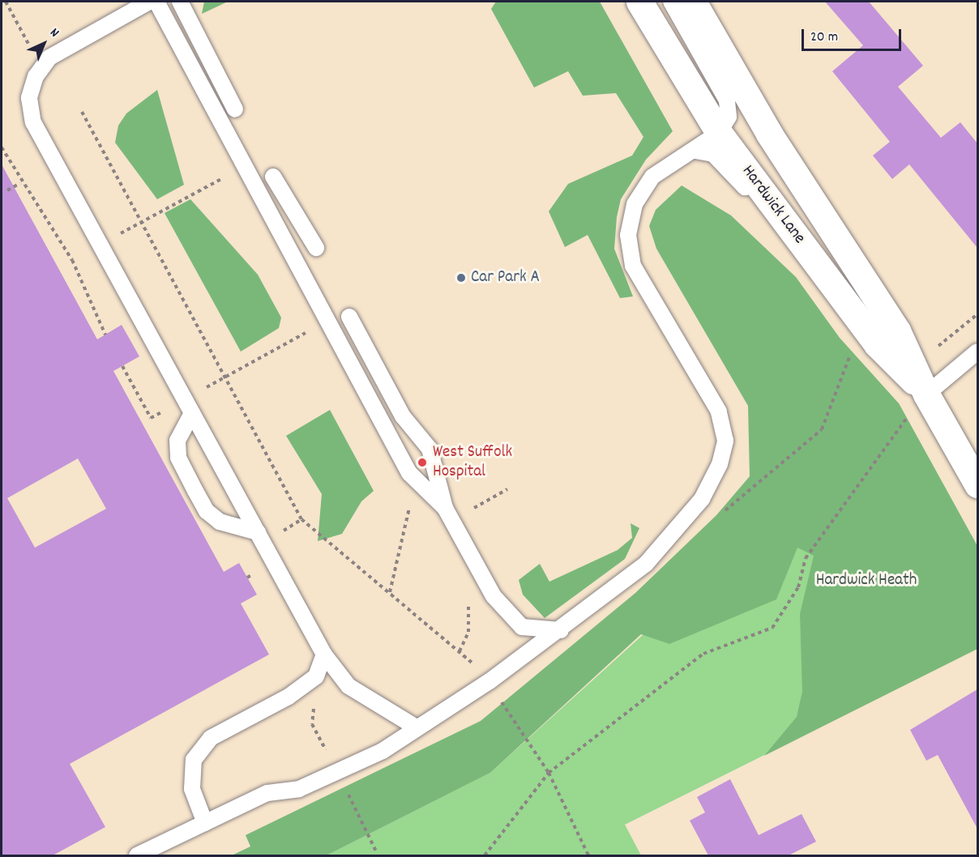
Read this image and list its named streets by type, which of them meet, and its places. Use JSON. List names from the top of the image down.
{
  "streets": {
    "street": ["Hardwick Lane"]
  },
  "parks": ["Hardwick Heath"],
  "places": ["Car Park A", "West Suffolk Hospital"],
  "scale_bar": "20 m",
  "north": "top right"
}
